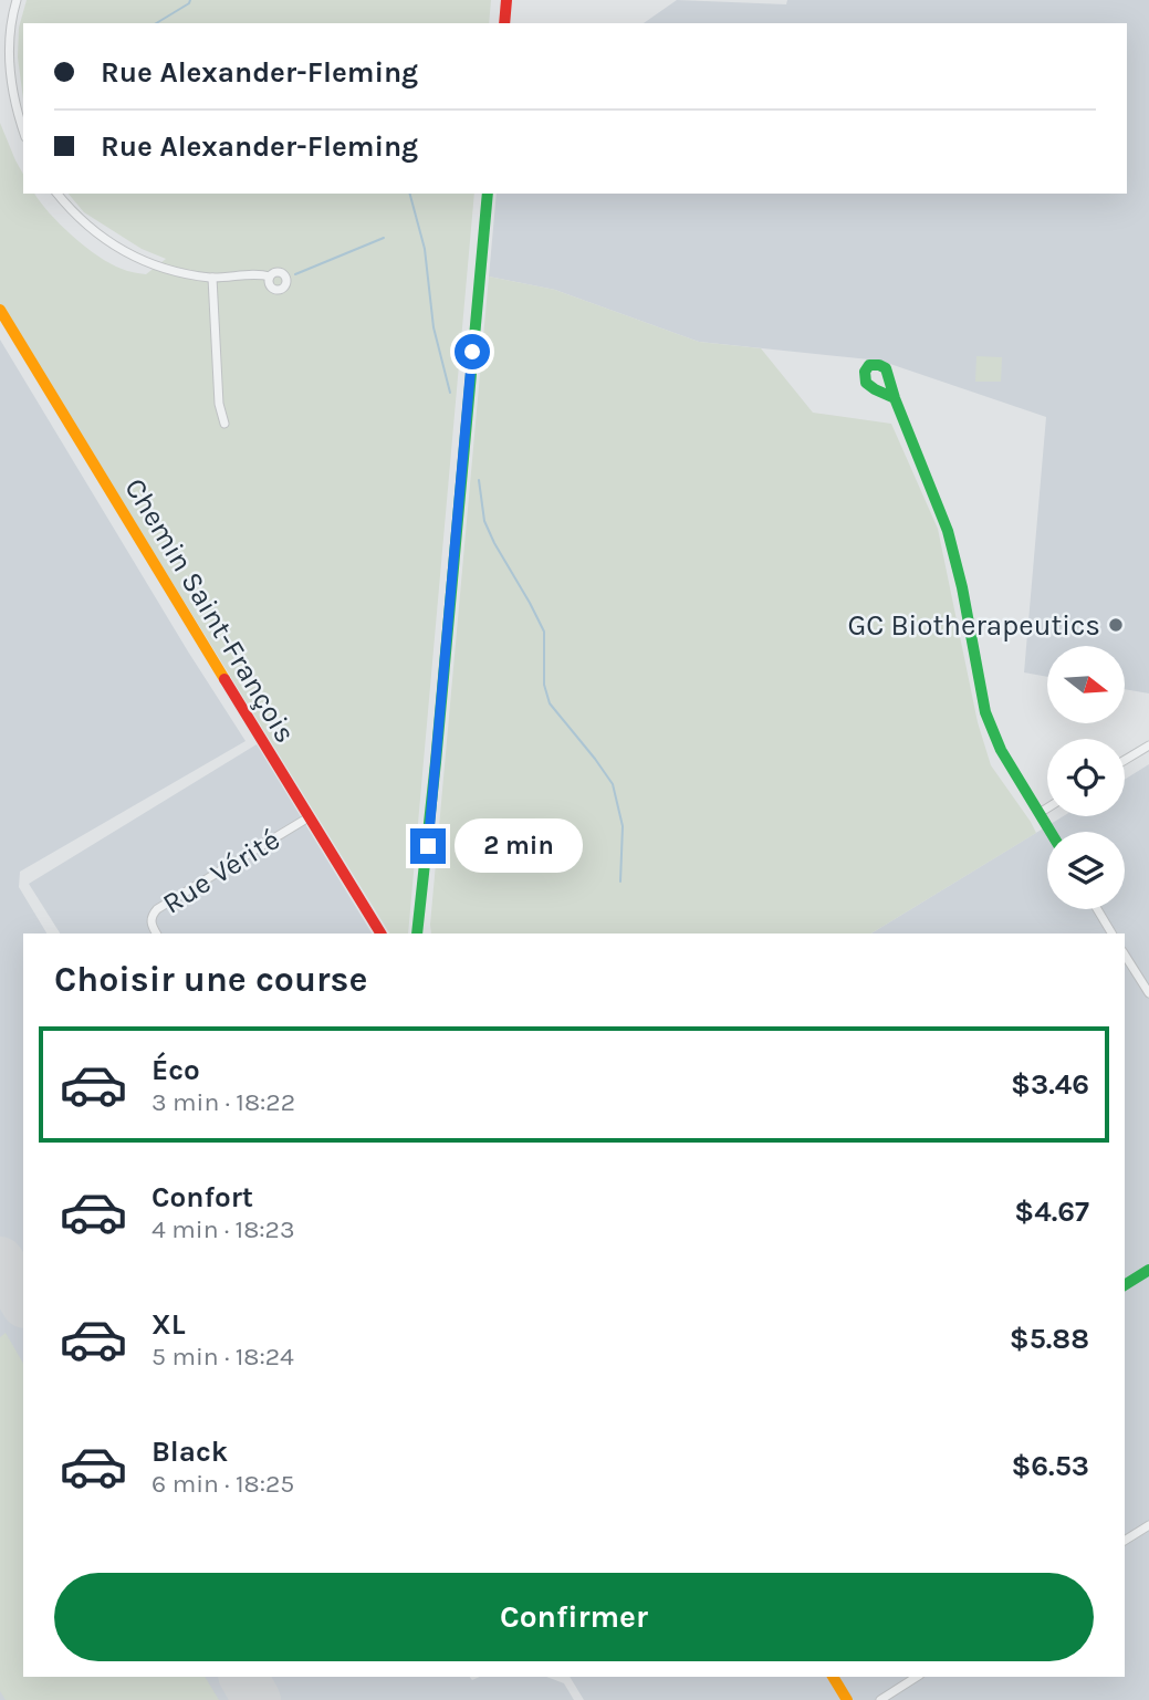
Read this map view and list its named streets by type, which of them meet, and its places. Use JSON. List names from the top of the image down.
{
  "streets": {
    "street": ["Chemin Saint-François", "Rue Vérité"]
  },
  "crossings": [
    ["Chemin Saint-François", "Rue Vérité"]
  ],
  "places": ["GC Biotherapeutics"],
  "north": "right",
  "page": {
    "banner": ["Rue Alexander-Fleming", "Rue Alexander-Fleming"],
    "bubble": "2 min",
    "heading": "Choisir une course",
    "list": [
      {
        "name": "Éco",
        "note": "3 min · 18:22",
        "value": "$3.46"
      },
      {
        "name": "Confort",
        "note": "4 min · 18:23",
        "value": "$4.67"
      },
      {
        "name": "XL",
        "note": "5 min · 18:24",
        "value": "$5.88"
      },
      {
        "name": "Black",
        "note": "6 min · 18:25",
        "value": "$6.53"
      }
    ],
    "buttons": "Confirmer"
  }
}
